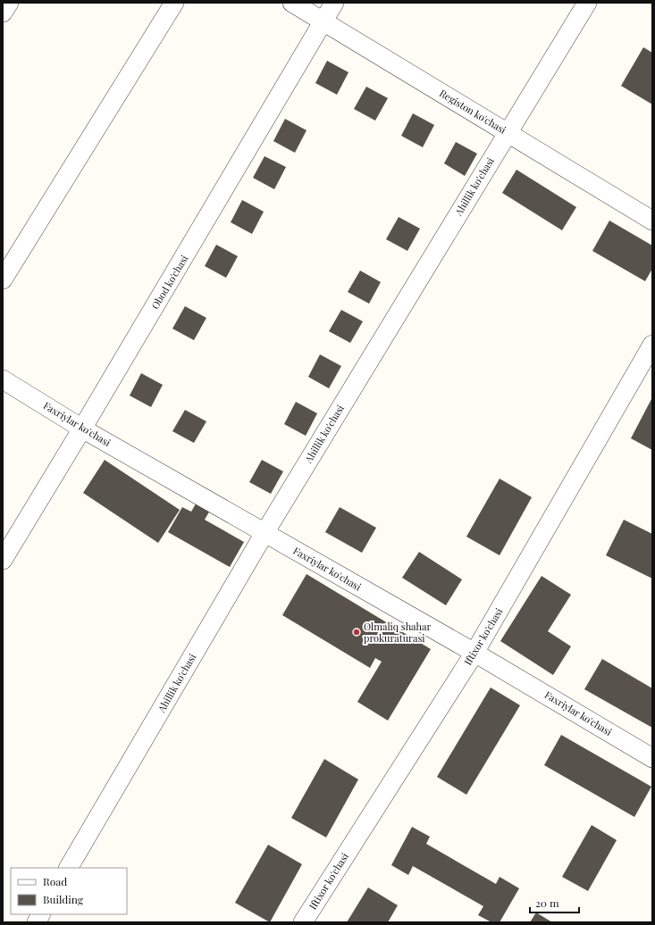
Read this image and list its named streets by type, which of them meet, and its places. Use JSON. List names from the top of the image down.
{
  "streets": {
    "street": [
      "Registon ko'chasi",
      "Ahillik ko'chasi",
      "Obod ko'chasi",
      "Faxriylar ko'chasi",
      "Iftixor ko'chasi"
    ]
  },
  "crossings": [
    ["Registon ko'chasi", "Ahillik ko'chasi"],
    ["Registon ko'chasi", "Obod ko'chasi"],
    ["Ahillik ko'chasi", "Faxriylar ko'chasi"],
    ["Obod ko'chasi", "Faxriylar ko'chasi"],
    ["Faxriylar ko'chasi", "Iftixor ko'chasi"]
  ],
  "places": ["Olmaliq shahar prokuraturasi"],
  "legend": ["Road", "Building"],
  "scale_bar": "20 m"
}
